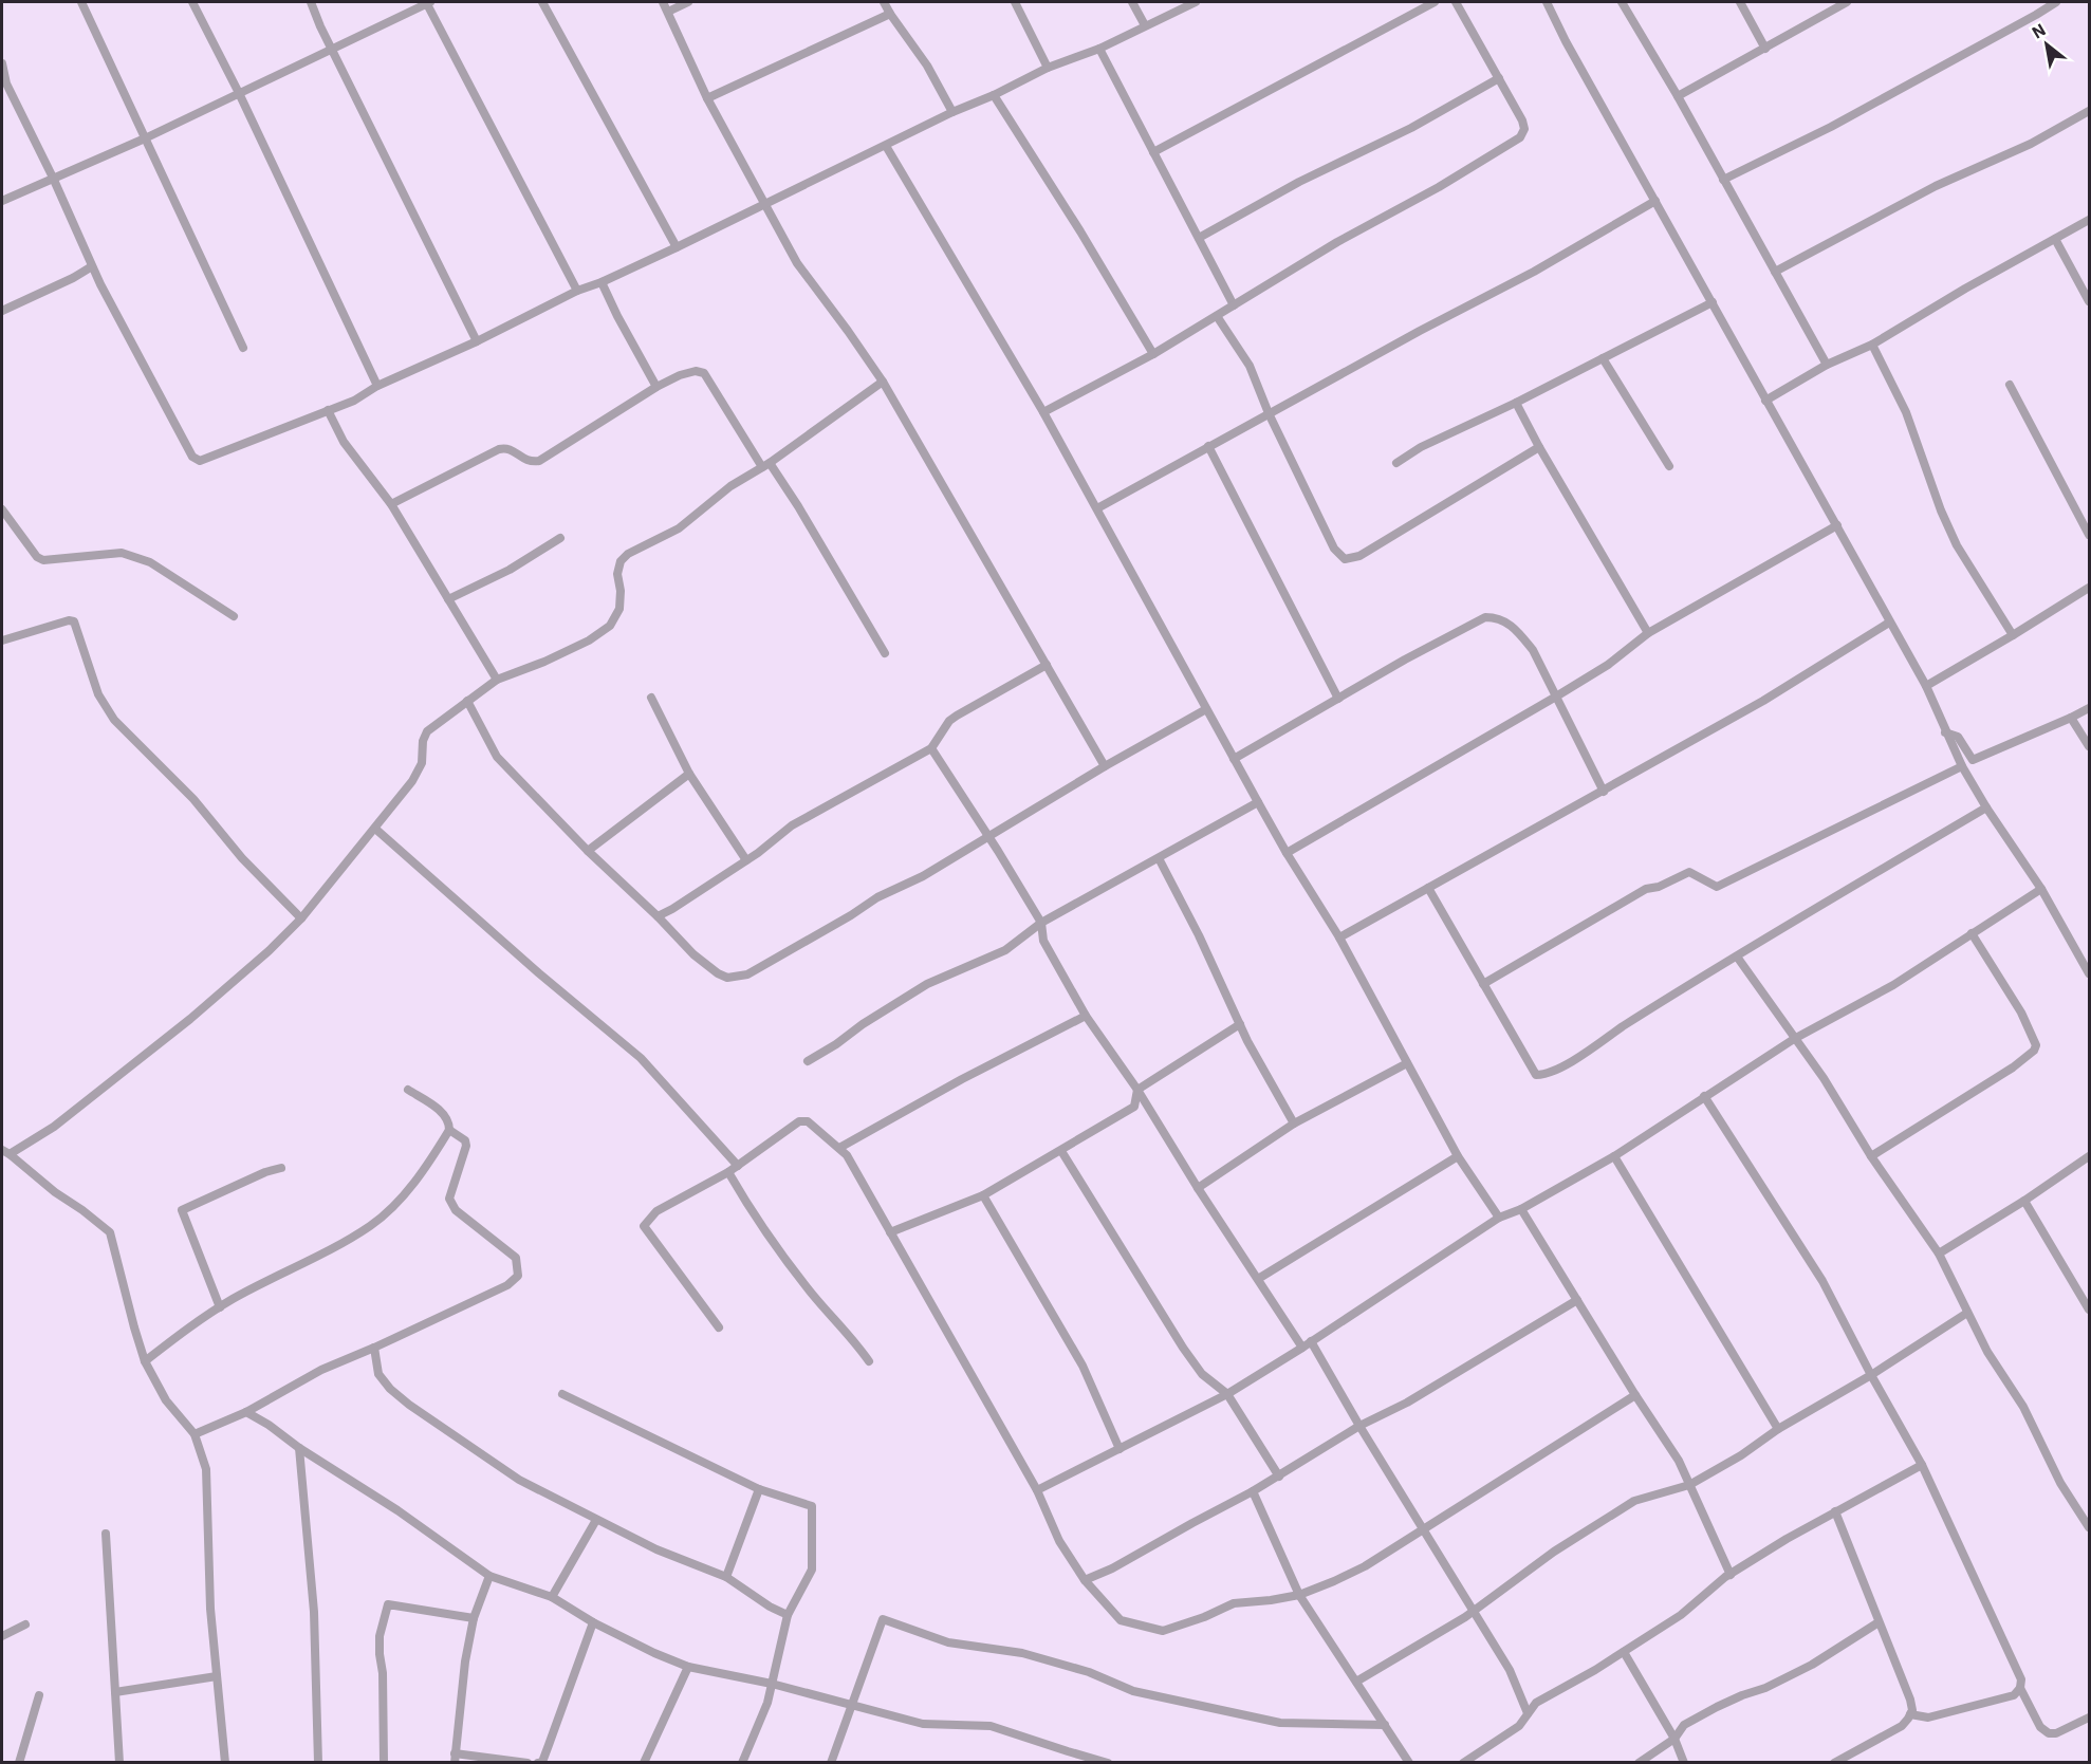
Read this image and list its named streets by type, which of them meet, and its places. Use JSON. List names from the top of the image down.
{
  "north": "top left"
}
